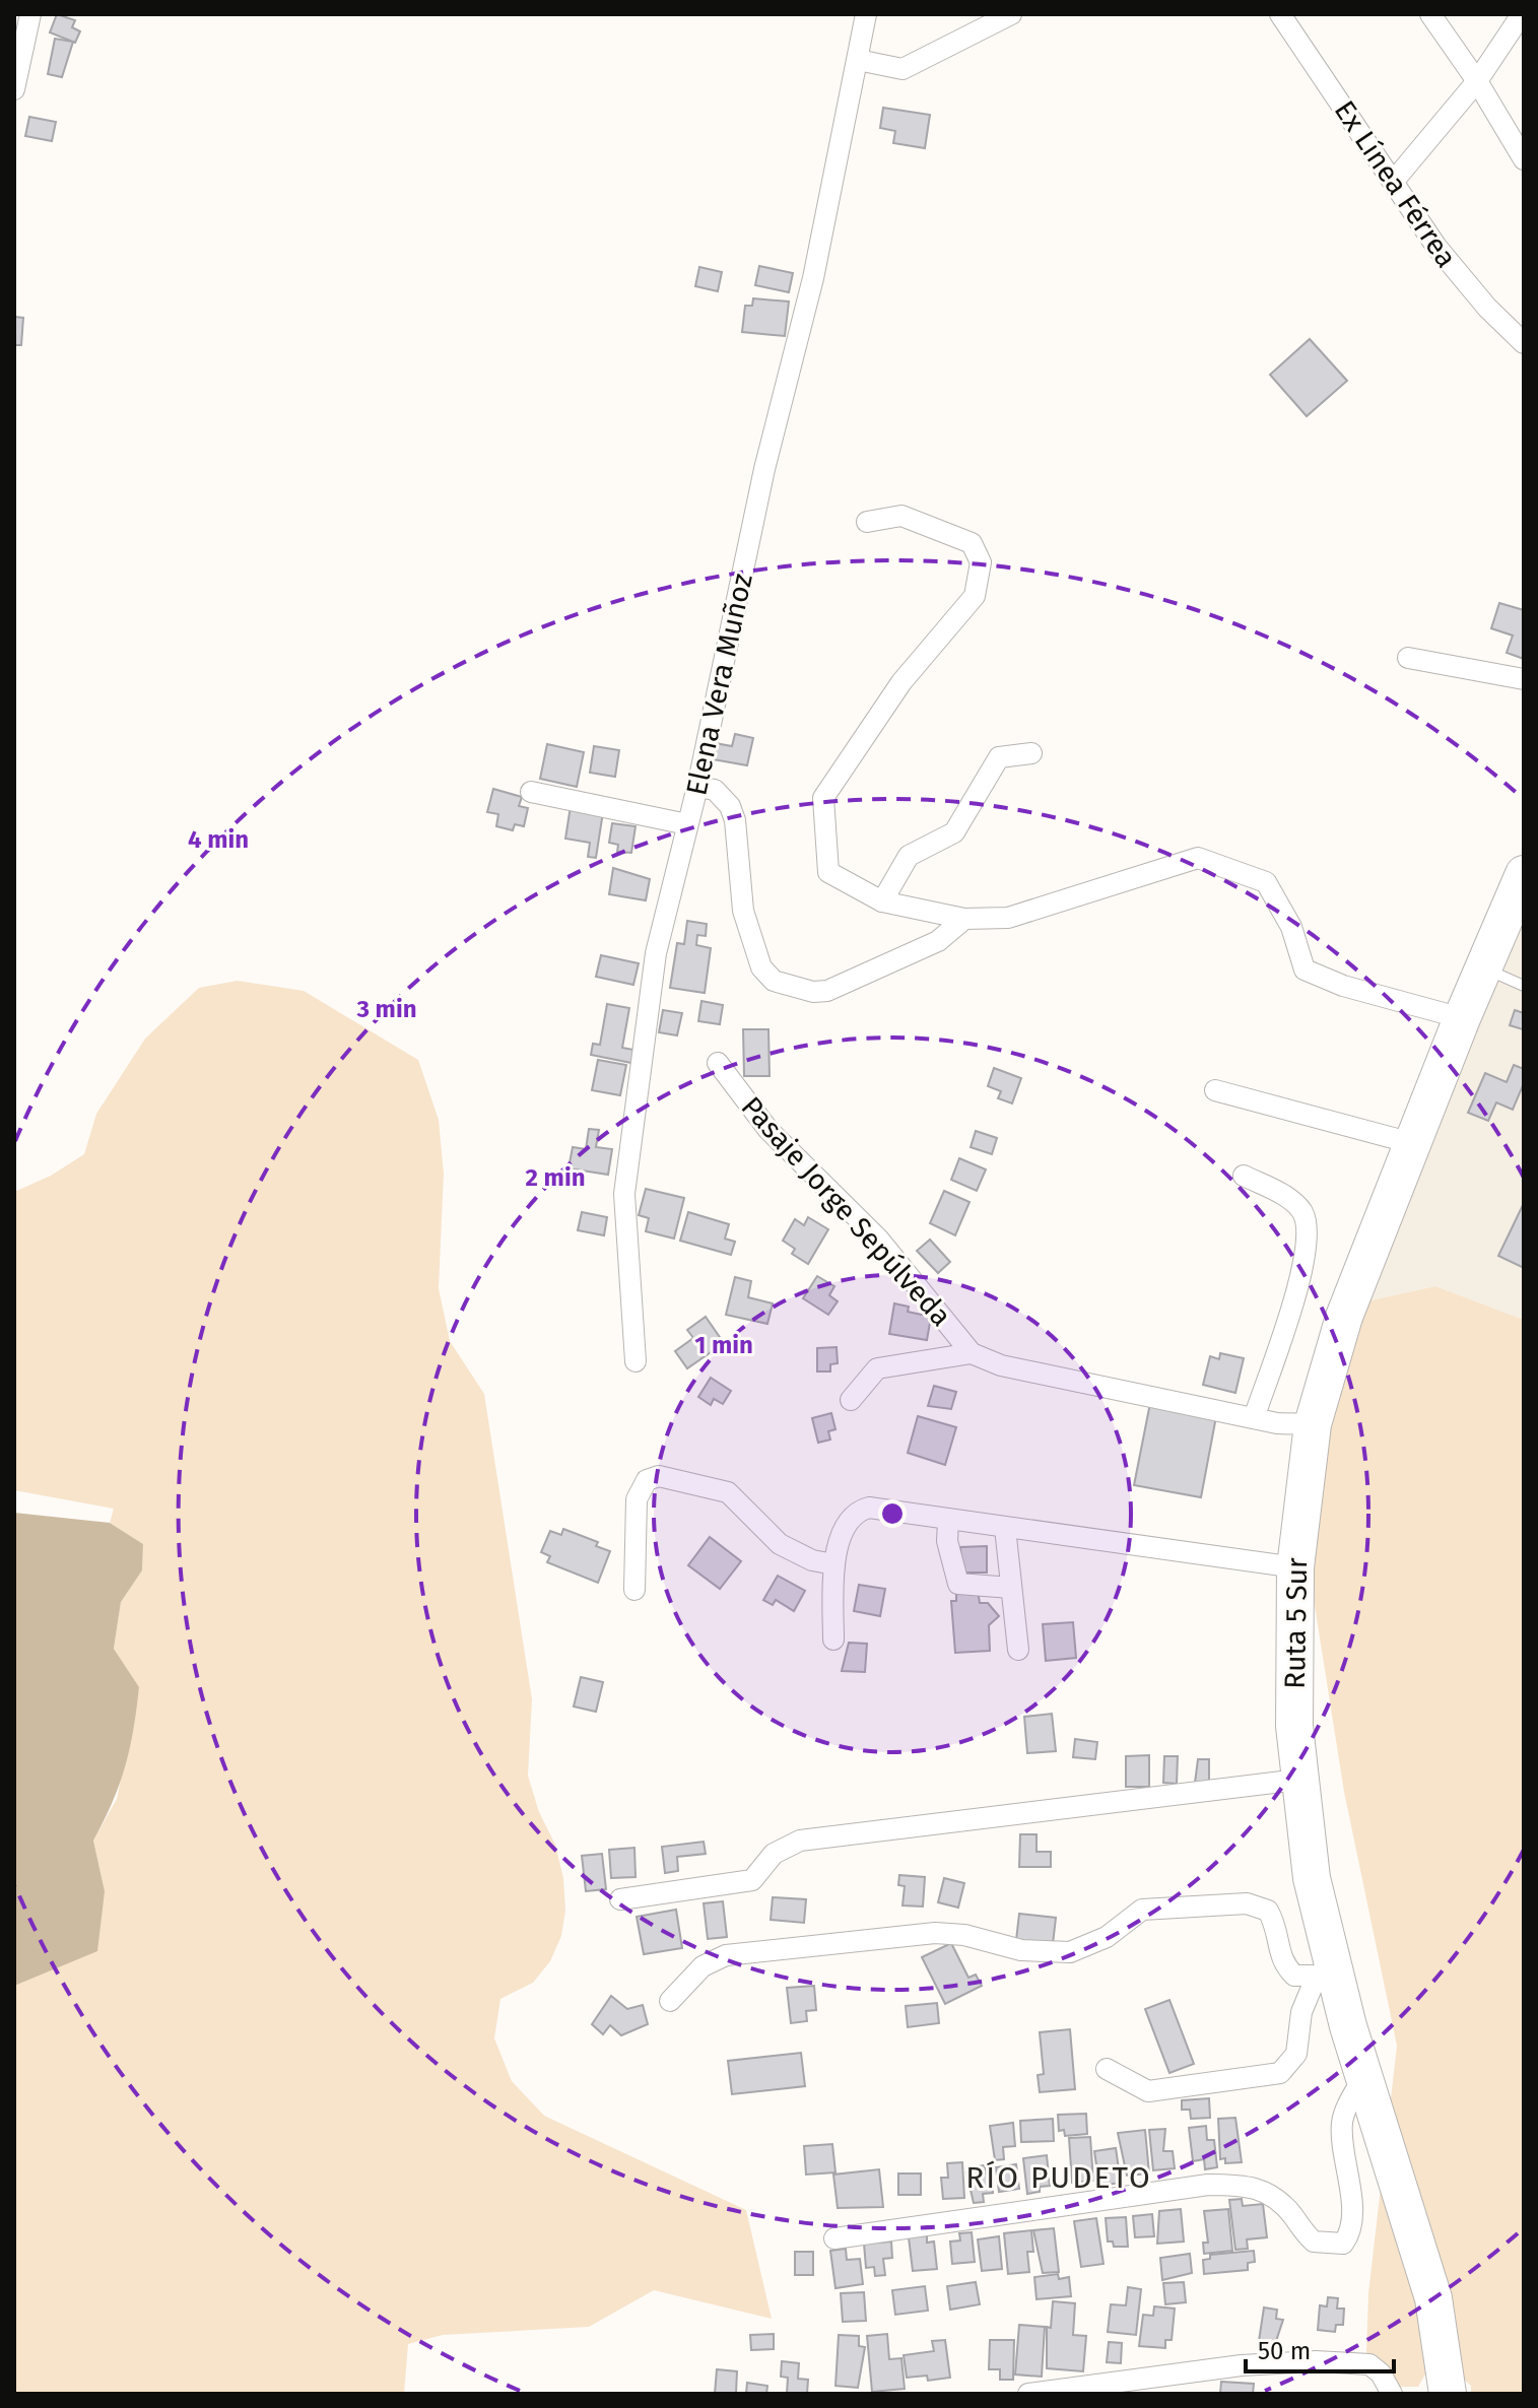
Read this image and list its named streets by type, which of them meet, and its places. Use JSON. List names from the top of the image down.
{
  "streets": {
    "highway": ["Ruta 5 Sur"],
    "street": ["Ex Línea Férrea", "Elena Vera Muñoz", "Pasaje Jorge Sepúlveda"]
  },
  "crossings": [
    ["Pasaje Jorge Sepúlveda", "Ruta 5 Sur"]
  ],
  "districts": ["RÍO PUDETO"],
  "scale_bar": "50 m",
  "rings": [
    "4 min",
    "3 min",
    "2 min",
    "1 min"
  ]
}
